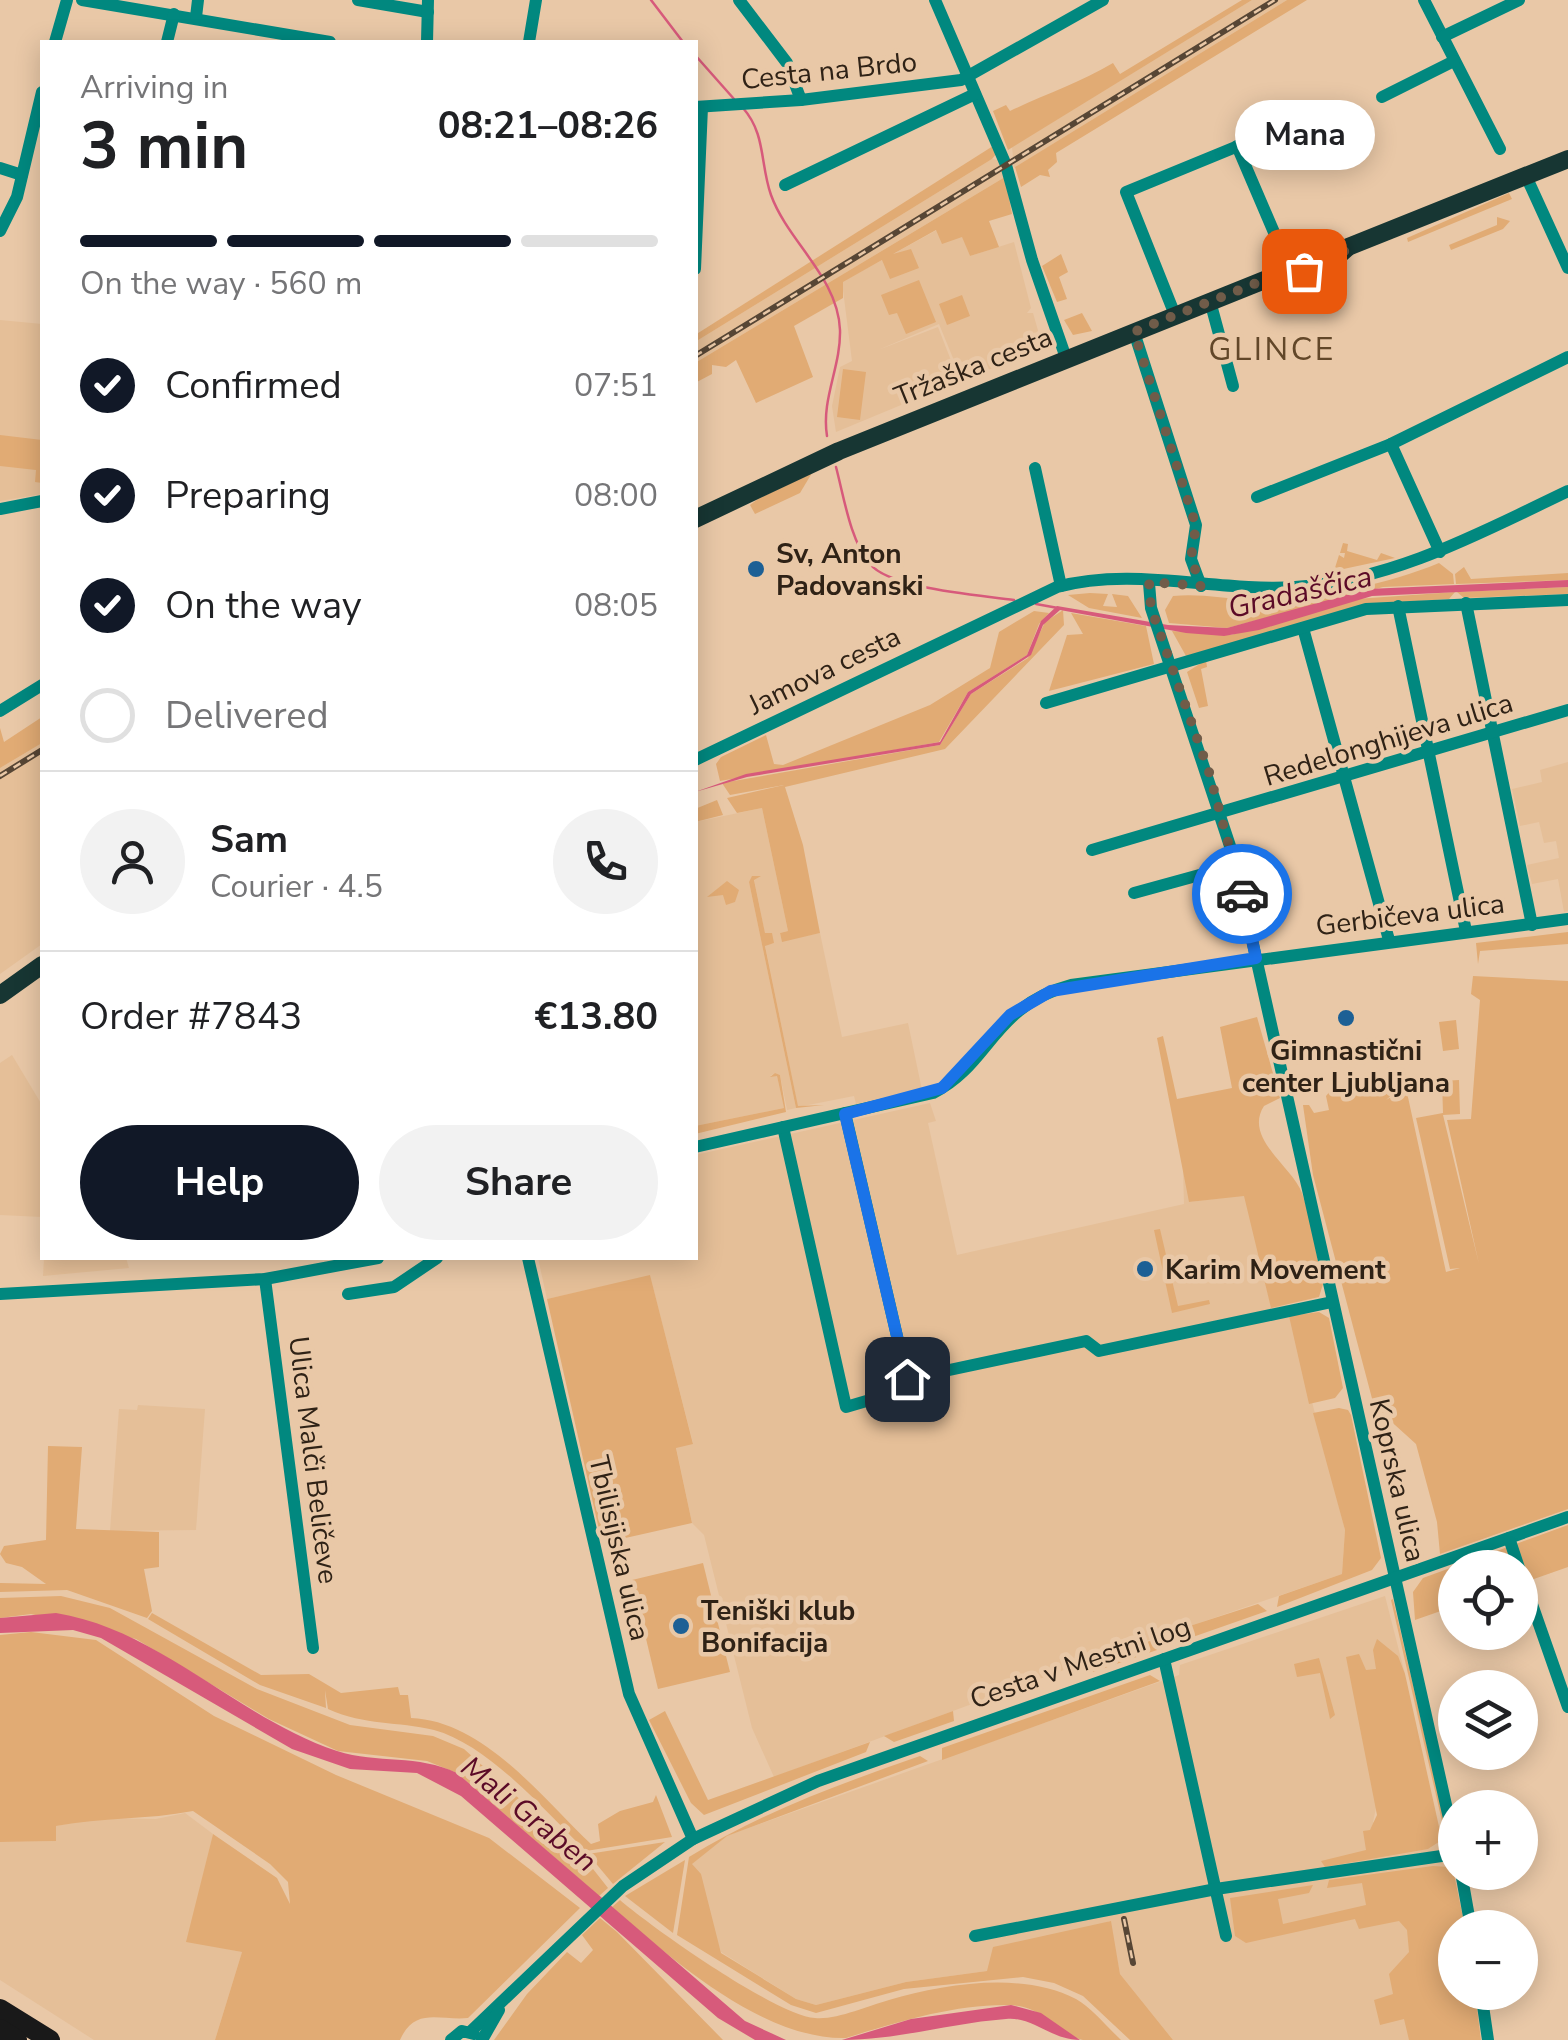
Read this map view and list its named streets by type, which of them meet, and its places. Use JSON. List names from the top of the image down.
{
  "streets": {
    "main road": ["Tržaška cesta"],
    "street": [
      "Cesta na Brdo",
      "Jamova cesta",
      "Redelonghijeva ulica",
      "Gerbičeva ulica",
      "Ulica Malči Beličeve",
      "Koprska ulica",
      "Tbilisijska ulica",
      "Cesta v Mestni log"
    ]
  },
  "crossings": [
    ["Jamova cesta", "Koprska ulica"],
    ["Redelonghijeva ulica", "Koprska ulica"],
    ["Gerbičeva ulica", "Koprska ulica"],
    ["Koprska ulica", "Cesta v Mestni log"],
    ["Tbilisijska ulica", "Cesta v Mestni log"]
  ],
  "districts": ["GLINCE"],
  "water": ["Gradaščica", "Mali Graben"],
  "places": [
    "Mana",
    "Sv, Anton Padovanski",
    "Gimnastični center Ljubljana",
    "Karim Movement",
    "Teniški klub Bonifacija"
  ],
  "page": {
    "heading": ["3 min", "Arriving in", "08:21–08:26"],
    "panel": [
      "Sam",
      "Courier · 4.5",
      "Order #7843",
      "€13.80"
    ],
    "bubble": "Mana",
    "bar": "On the way · 560 m",
    "list": [
      ["Confirmed", "07:51"],
      ["Preparing", "08:00"],
      ["On the way", "08:05"],
      "Delivered"
    ],
    "buttons": ["Help", "Share"],
    "map_buttons": ["+", "−"]
  }
}
